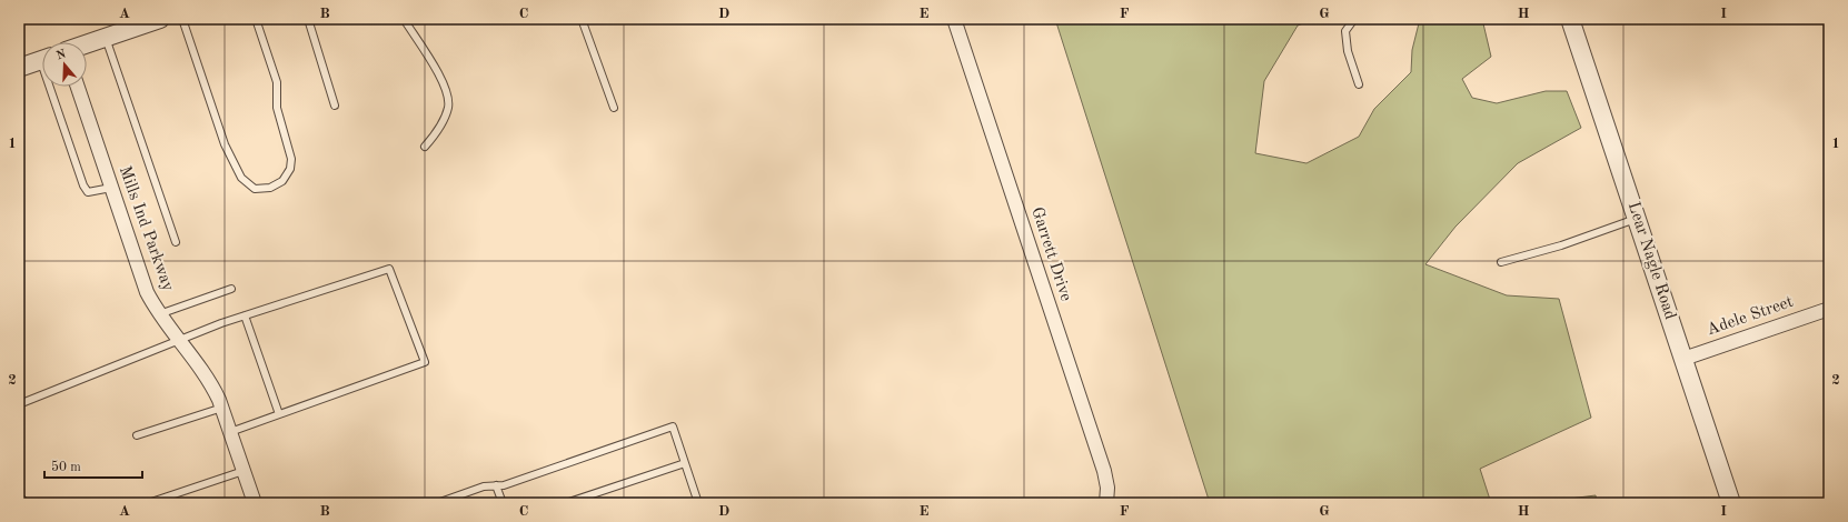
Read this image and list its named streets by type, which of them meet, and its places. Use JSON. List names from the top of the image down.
{
  "streets": {
    "street": [
      "Mills Ind Parkway",
      "Garrett Drive",
      "Lear Nagle Road",
      "Adele Street"
    ]
  },
  "crossings": [
    ["Lear Nagle Road", "Adele Street"]
  ],
  "scale_bar": "50 m",
  "north": "top",
  "grid": {
    "columns": [
      "A",
      "B",
      "C",
      "D",
      "E",
      "F",
      "G",
      "H",
      "I"
    ],
    "rows": ["1", "2"]
  }
}
